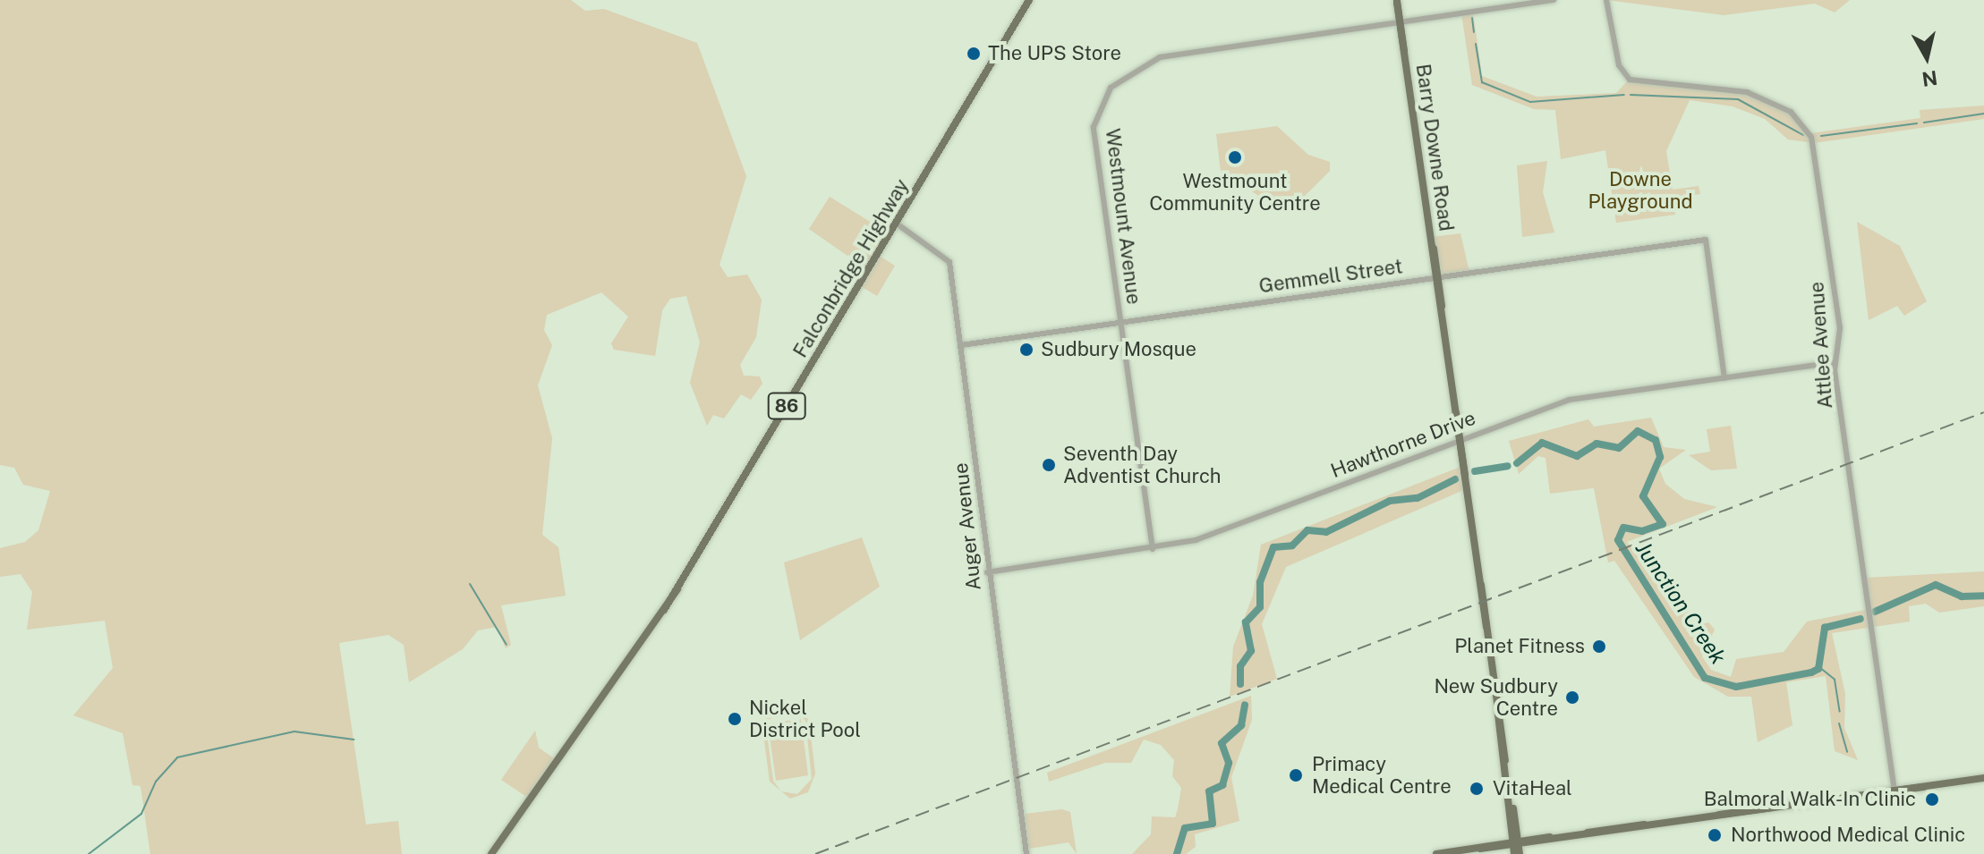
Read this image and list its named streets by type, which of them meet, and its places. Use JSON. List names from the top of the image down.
{
  "streets": {
    "main road": ["Barry Downe Road", "Falconbridge Highway", "86"],
    "street": [
      "Westmount Avenue",
      "Gemmell Street",
      "Attlee Avenue",
      "Hawthorne Drive",
      "Auger Avenue"
    ]
  },
  "crossings": [
    ["Barry Downe Road", "Westmount Avenue"],
    ["Barry Downe Road", "Gemmell Street"],
    ["Barry Downe Road", "Hawthorne Drive"],
    ["Westmount Avenue", "Gemmell Street"],
    ["Westmount Avenue", "Hawthorne Drive"],
    ["Falconbridge Highway", "Auger Avenue"],
    ["Gemmell Street", "Hawthorne Drive"],
    ["Gemmell Street", "Auger Avenue"],
    ["Attlee Avenue", "Hawthorne Drive"],
    ["Hawthorne Drive", "Auger Avenue"]
  ],
  "water": ["Junction Creek"],
  "parks": ["Downe Playground"],
  "places": [
    "The UPS Store",
    "Westmount Community Centre",
    "Sudbury Mosque",
    "Seventh Day Adventist Church",
    "Planet Fitness",
    "New Sudbury Centre",
    "Nickel District Pool",
    "Primacy Medical Centre",
    "VitaHeal",
    "Balmoral Walk-In Clinic",
    "Northwood Medical Clinic"
  ],
  "north": "bottom"
}
